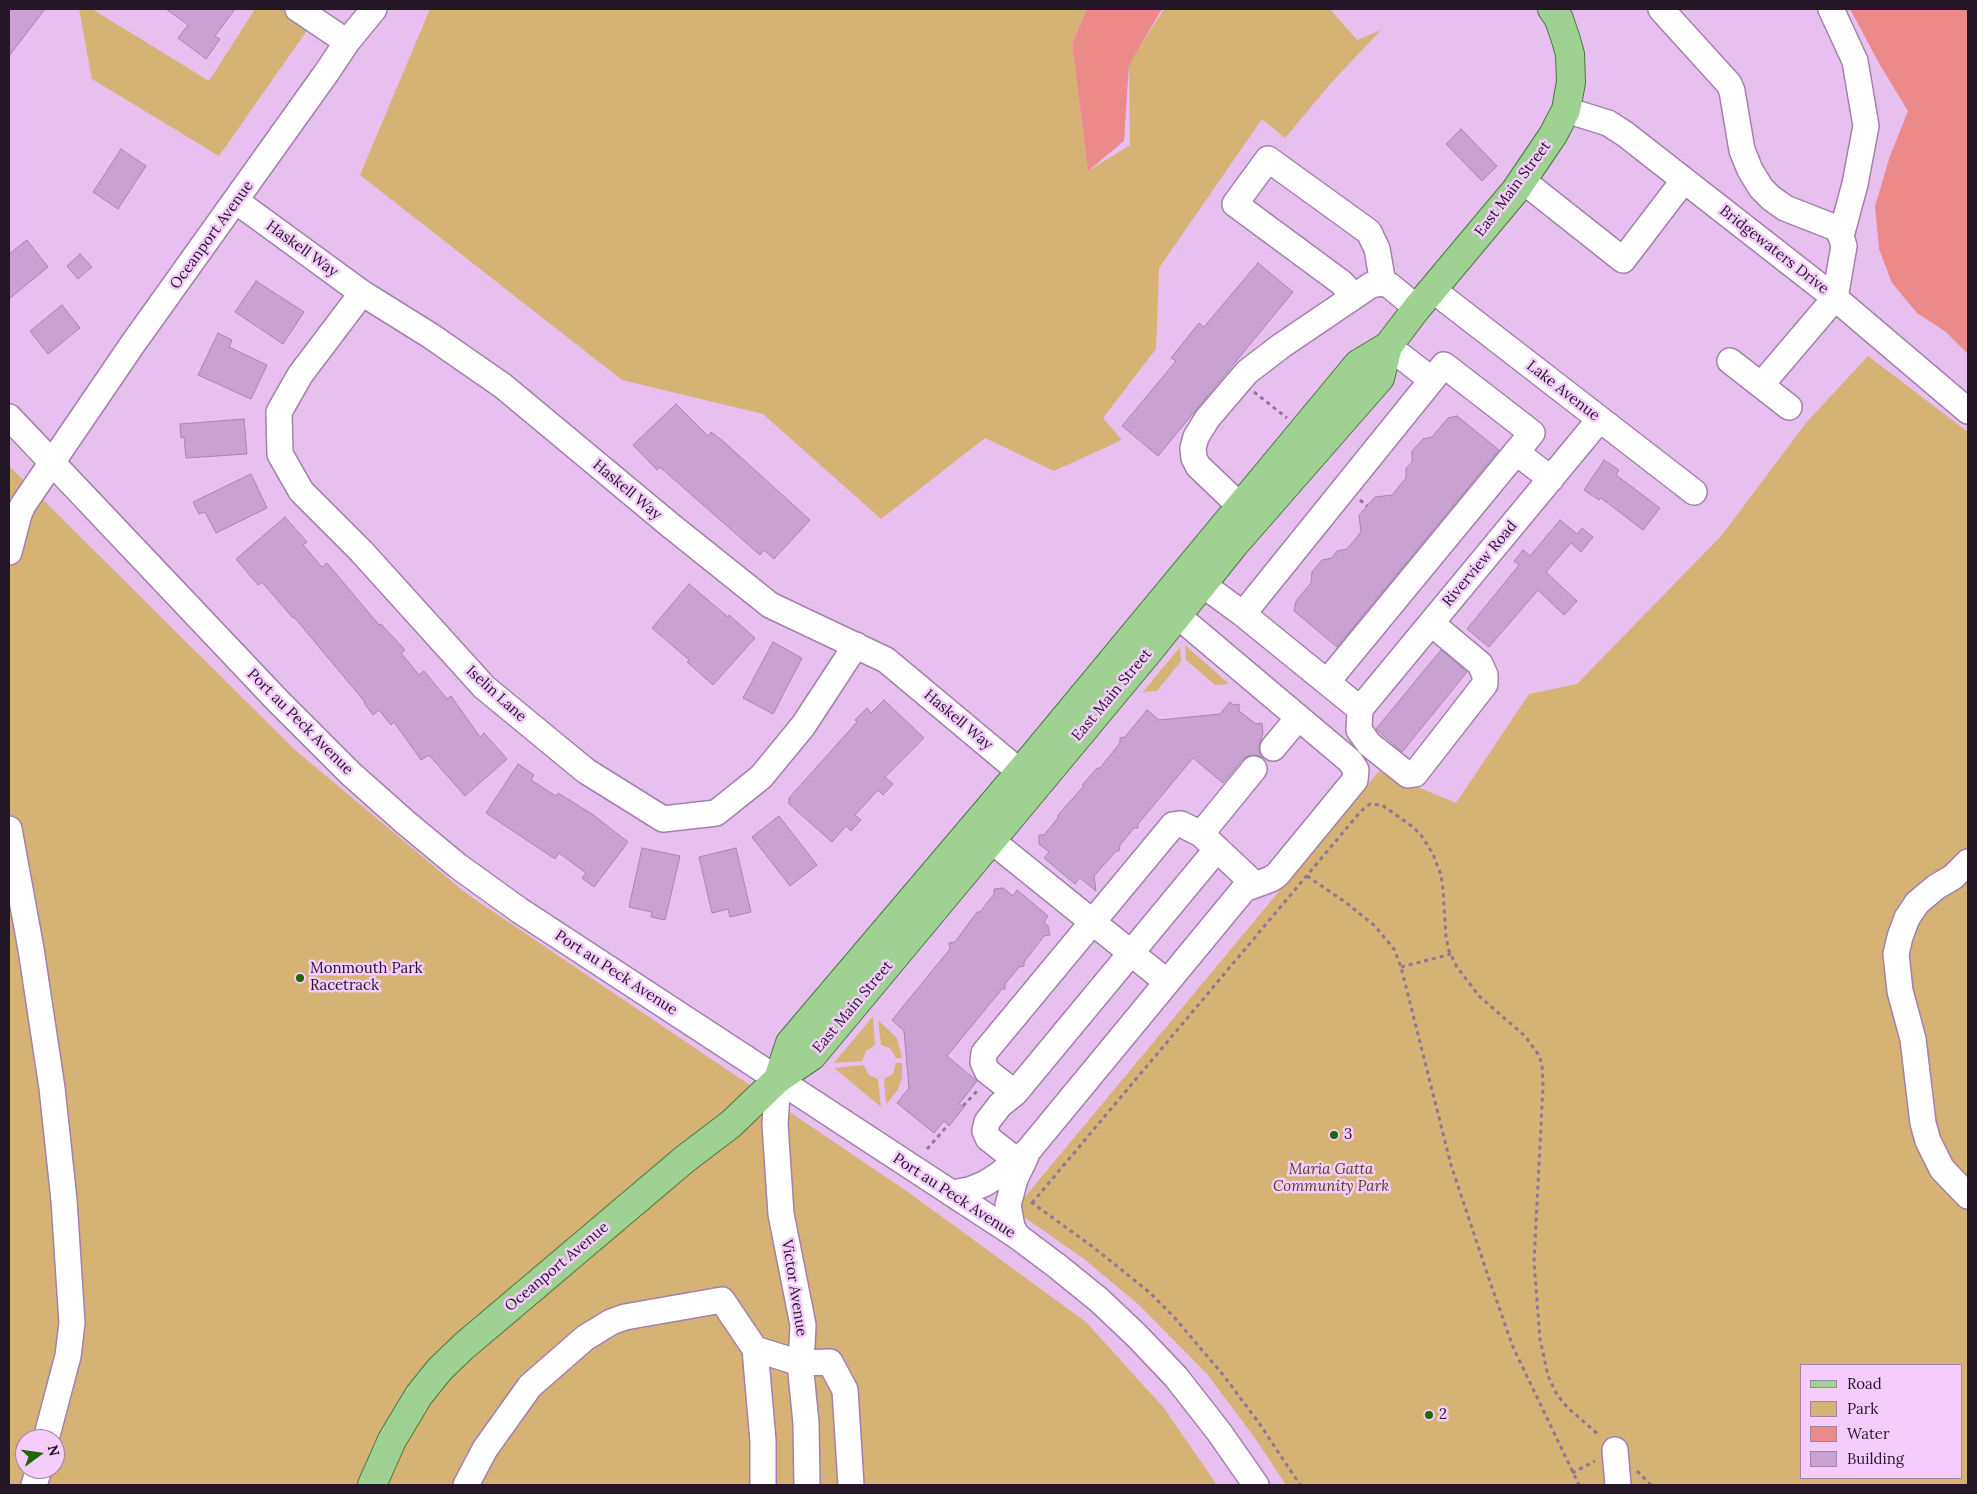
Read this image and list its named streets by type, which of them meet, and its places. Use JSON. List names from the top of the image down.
{
  "streets": {
    "main road": ["East Main Street", "Oceanport Avenue"],
    "street": [
      "Haskell Way",
      "Bridgewaters Drive",
      "Lake Avenue",
      "Riverview Road",
      "Iselin Lane",
      "Port au Peck Avenue",
      "Victor Avenue"
    ]
  },
  "crossings": [
    ["East Main Street", "Oceanport Avenue"],
    ["East Main Street", "Haskell Way"],
    ["East Main Street", "Bridgewaters Drive"],
    ["East Main Street", "Lake Avenue"],
    ["East Main Street", "Port au Peck Avenue"],
    ["East Main Street", "Victor Avenue"],
    ["Oceanport Avenue", "Haskell Way"],
    ["Oceanport Avenue", "Port au Peck Avenue"],
    ["Oceanport Avenue", "Victor Avenue"],
    ["Haskell Way", "Iselin Lane"],
    ["Lake Avenue", "Riverview Road"],
    ["Port au Peck Avenue", "Victor Avenue"]
  ],
  "parks": ["Maria Gatta Community Park"],
  "places": ["Monmouth Park Racetrack", "3", "2"],
  "legend": [
    "Road",
    "Park",
    "Water",
    "Building"
  ],
  "north": "right"
}
